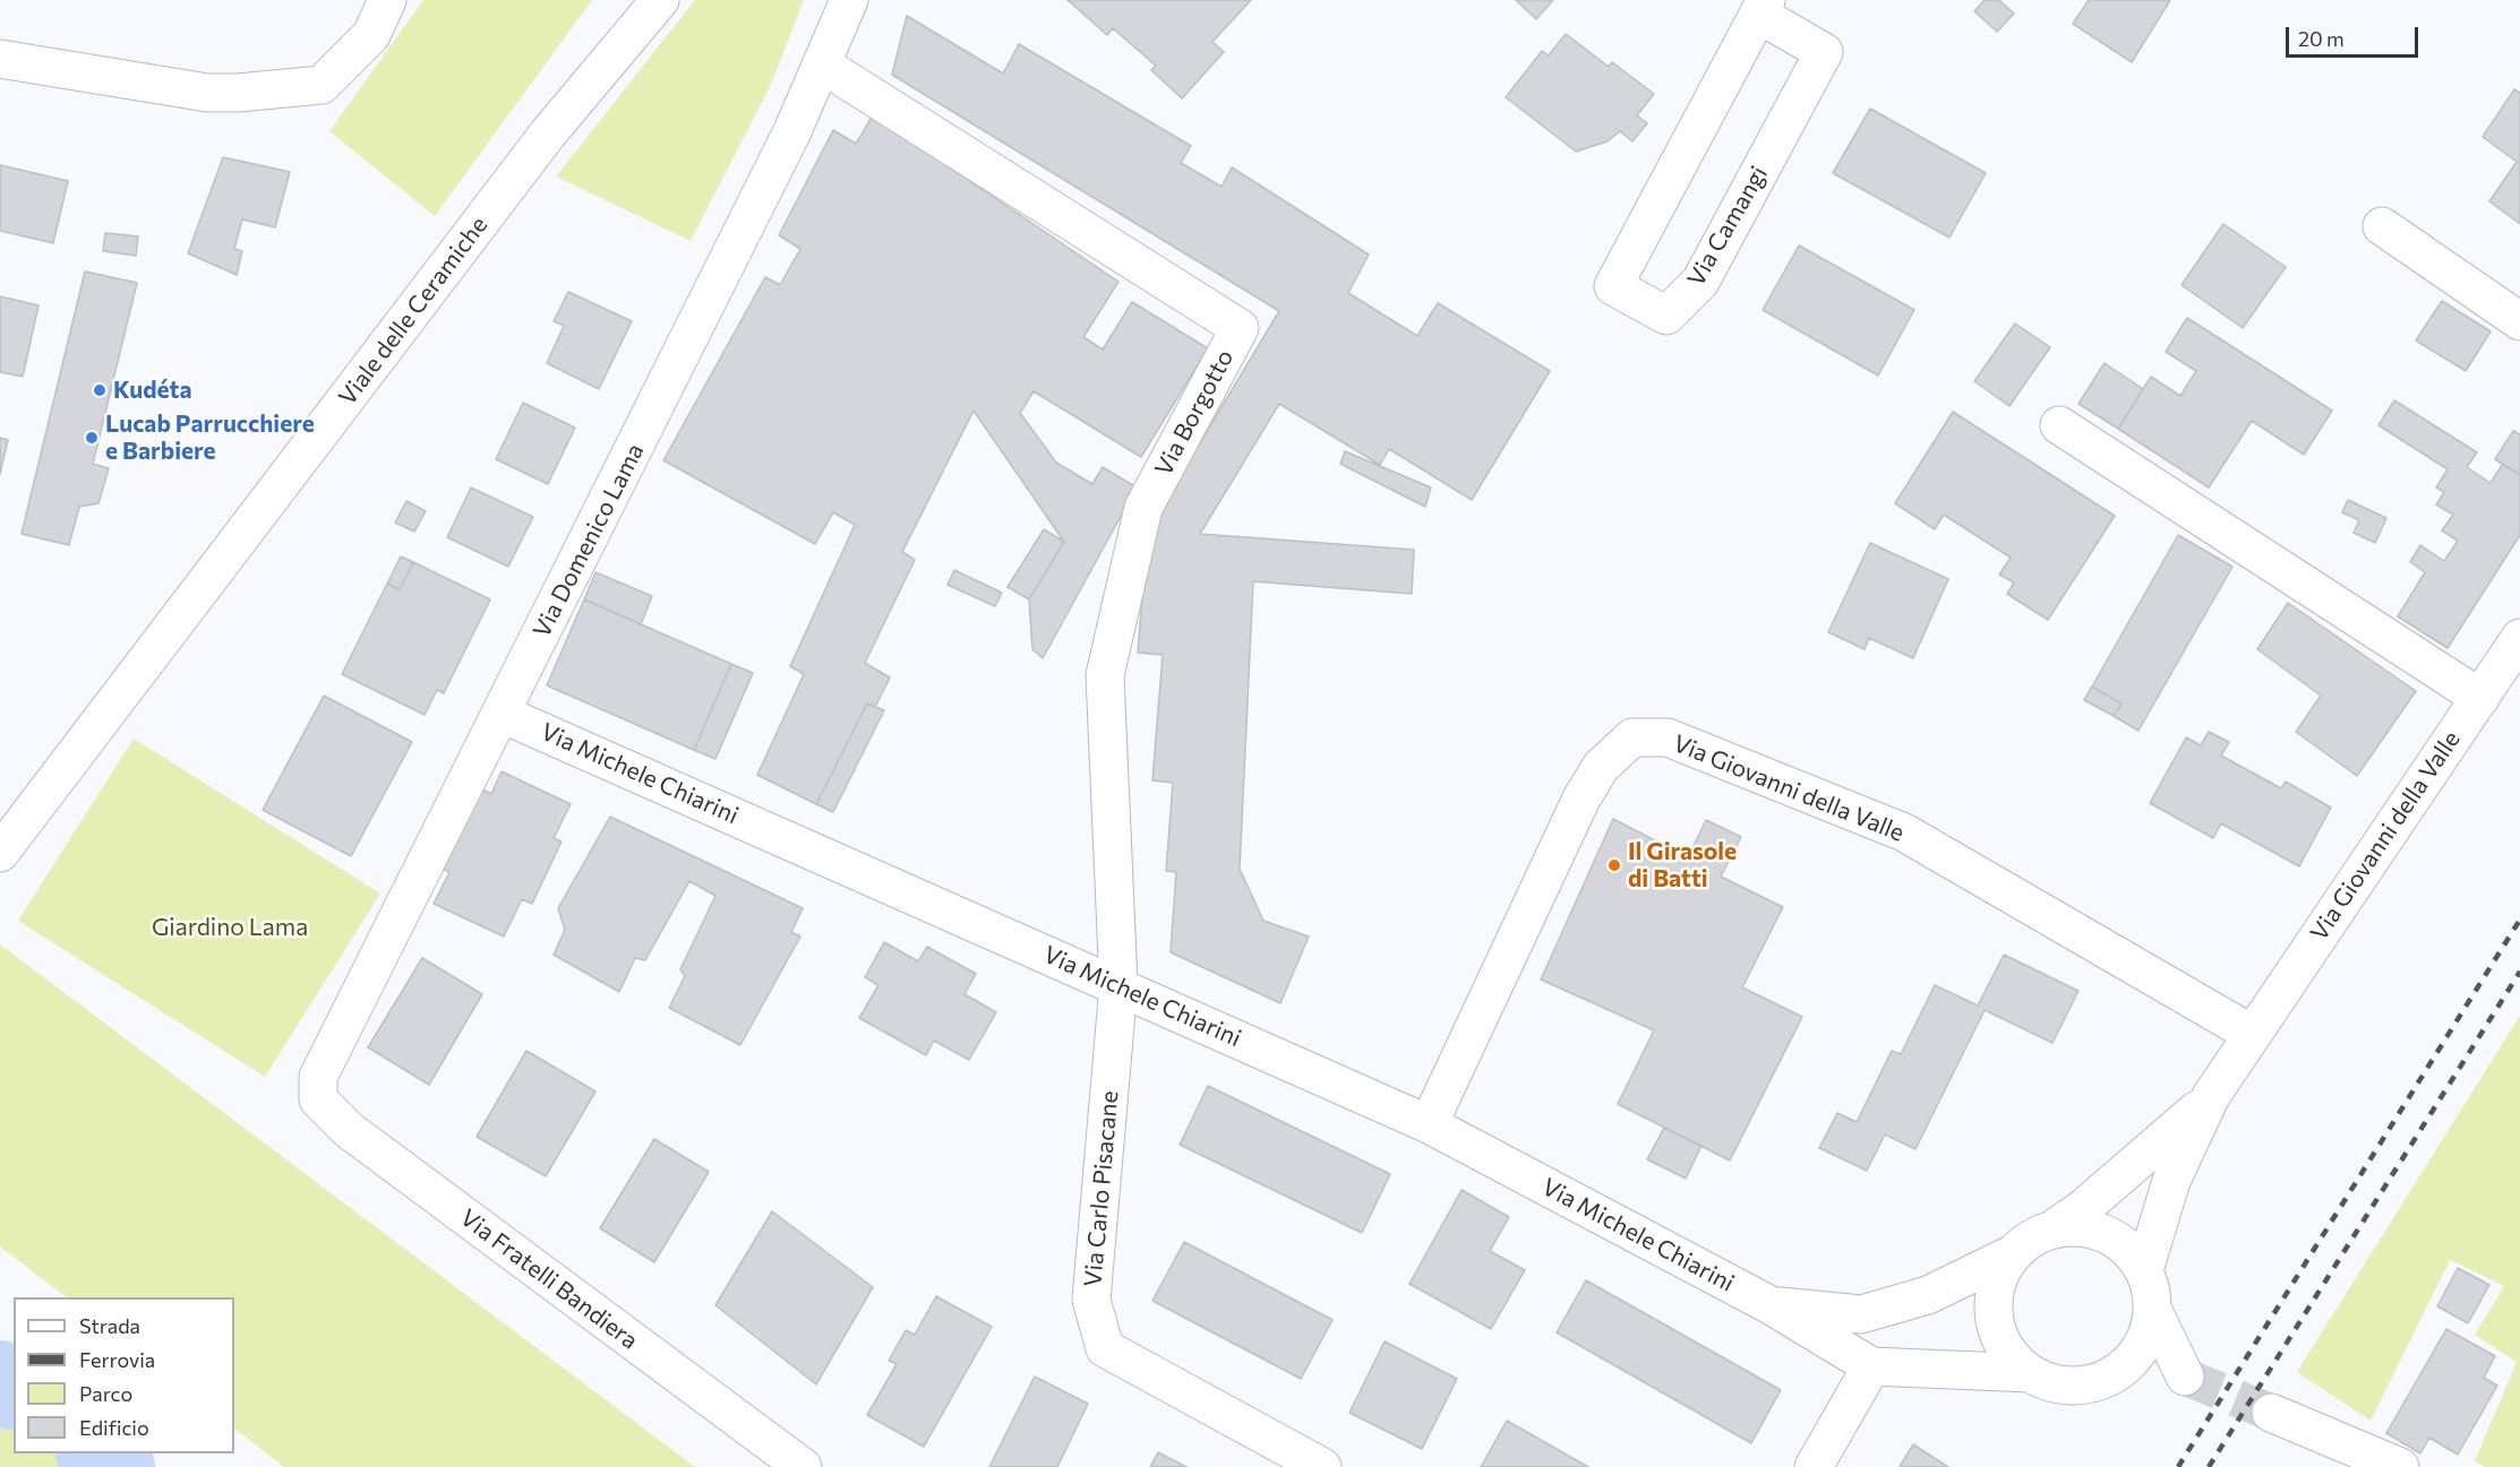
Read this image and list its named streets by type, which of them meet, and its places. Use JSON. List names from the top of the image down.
{
  "streets": {
    "street": [
      "Via Camangi",
      "Viale delle Ceramiche",
      "Via Borgotto",
      "Via Domenico Lama",
      "Via Michele Chiarini",
      "Via Giovanni della Valle",
      "Via Carlo Pisacane",
      "Via Fratelli Bandiera"
    ]
  },
  "crossings": [
    ["Via Borgotto", "Via Domenico Lama"],
    ["Via Borgotto", "Via Michele Chiarini"],
    ["Via Borgotto", "Via Carlo Pisacane"],
    ["Via Domenico Lama", "Via Michele Chiarini"],
    ["Via Domenico Lama", "Via Fratelli Bandiera"],
    ["Via Michele Chiarini", "Via Giovanni della Valle"],
    ["Via Michele Chiarini", "Via Carlo Pisacane"]
  ],
  "parks": ["Giardino Lama"],
  "places": ["Kudéta", "Lucab Parrucchiere e Barbiere", "Il Girasole di Batti"],
  "legend": [
    "Strada",
    "Ferrovia",
    "Parco",
    "Edificio"
  ],
  "scale_bar": "20 m"
}
